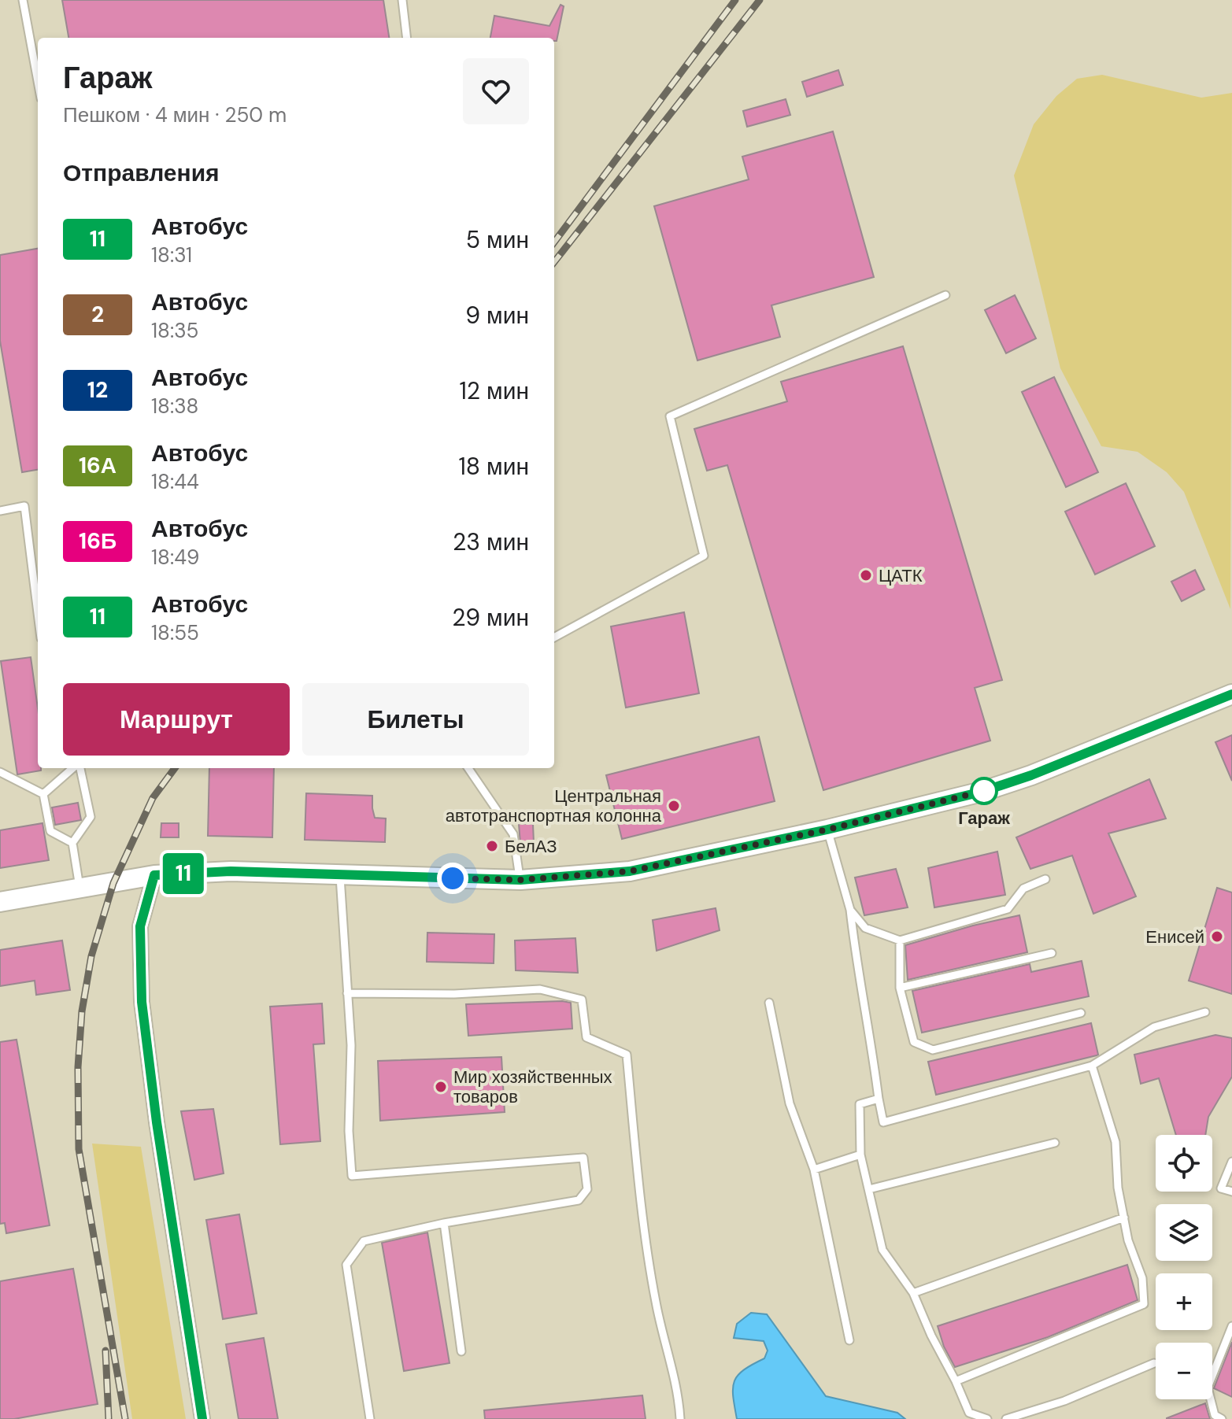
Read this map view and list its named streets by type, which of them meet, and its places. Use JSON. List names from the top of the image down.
{
  "places": [
    "ЦАТК",
    "Гараж",
    "Центральная автотранспортная колонна",
    "БелАЗ",
    "Енисей",
    "Мир хозяйственных товаров"
  ],
  "lines": ["bus line 11"],
  "page": {
    "on_map": "11",
    "heading": [
      ["Гараж", "Пешком · 4 мин · 250 m"],
      "Отправления"
    ],
    "list": [
      {
        "mark": "11",
        "name": "Автобус",
        "note": "18:31",
        "value": "5 мин"
      },
      {
        "mark": "2",
        "name": "Автобус",
        "note": "18:35",
        "value": "9 мин"
      },
      {
        "mark": "12",
        "name": "Автобус",
        "note": "18:38",
        "value": "12 мин"
      },
      {
        "mark": "16А",
        "name": "Автобус",
        "note": "18:44",
        "value": "18 мин"
      },
      {
        "mark": "16Б",
        "name": "Автобус",
        "note": "18:49",
        "value": "23 мин"
      },
      {
        "mark": "11",
        "name": "Автобус",
        "note": "18:55",
        "value": "29 мин"
      }
    ],
    "buttons": ["Маршрут", "Билеты"],
    "map_buttons": ["+", "−"]
  }
}
